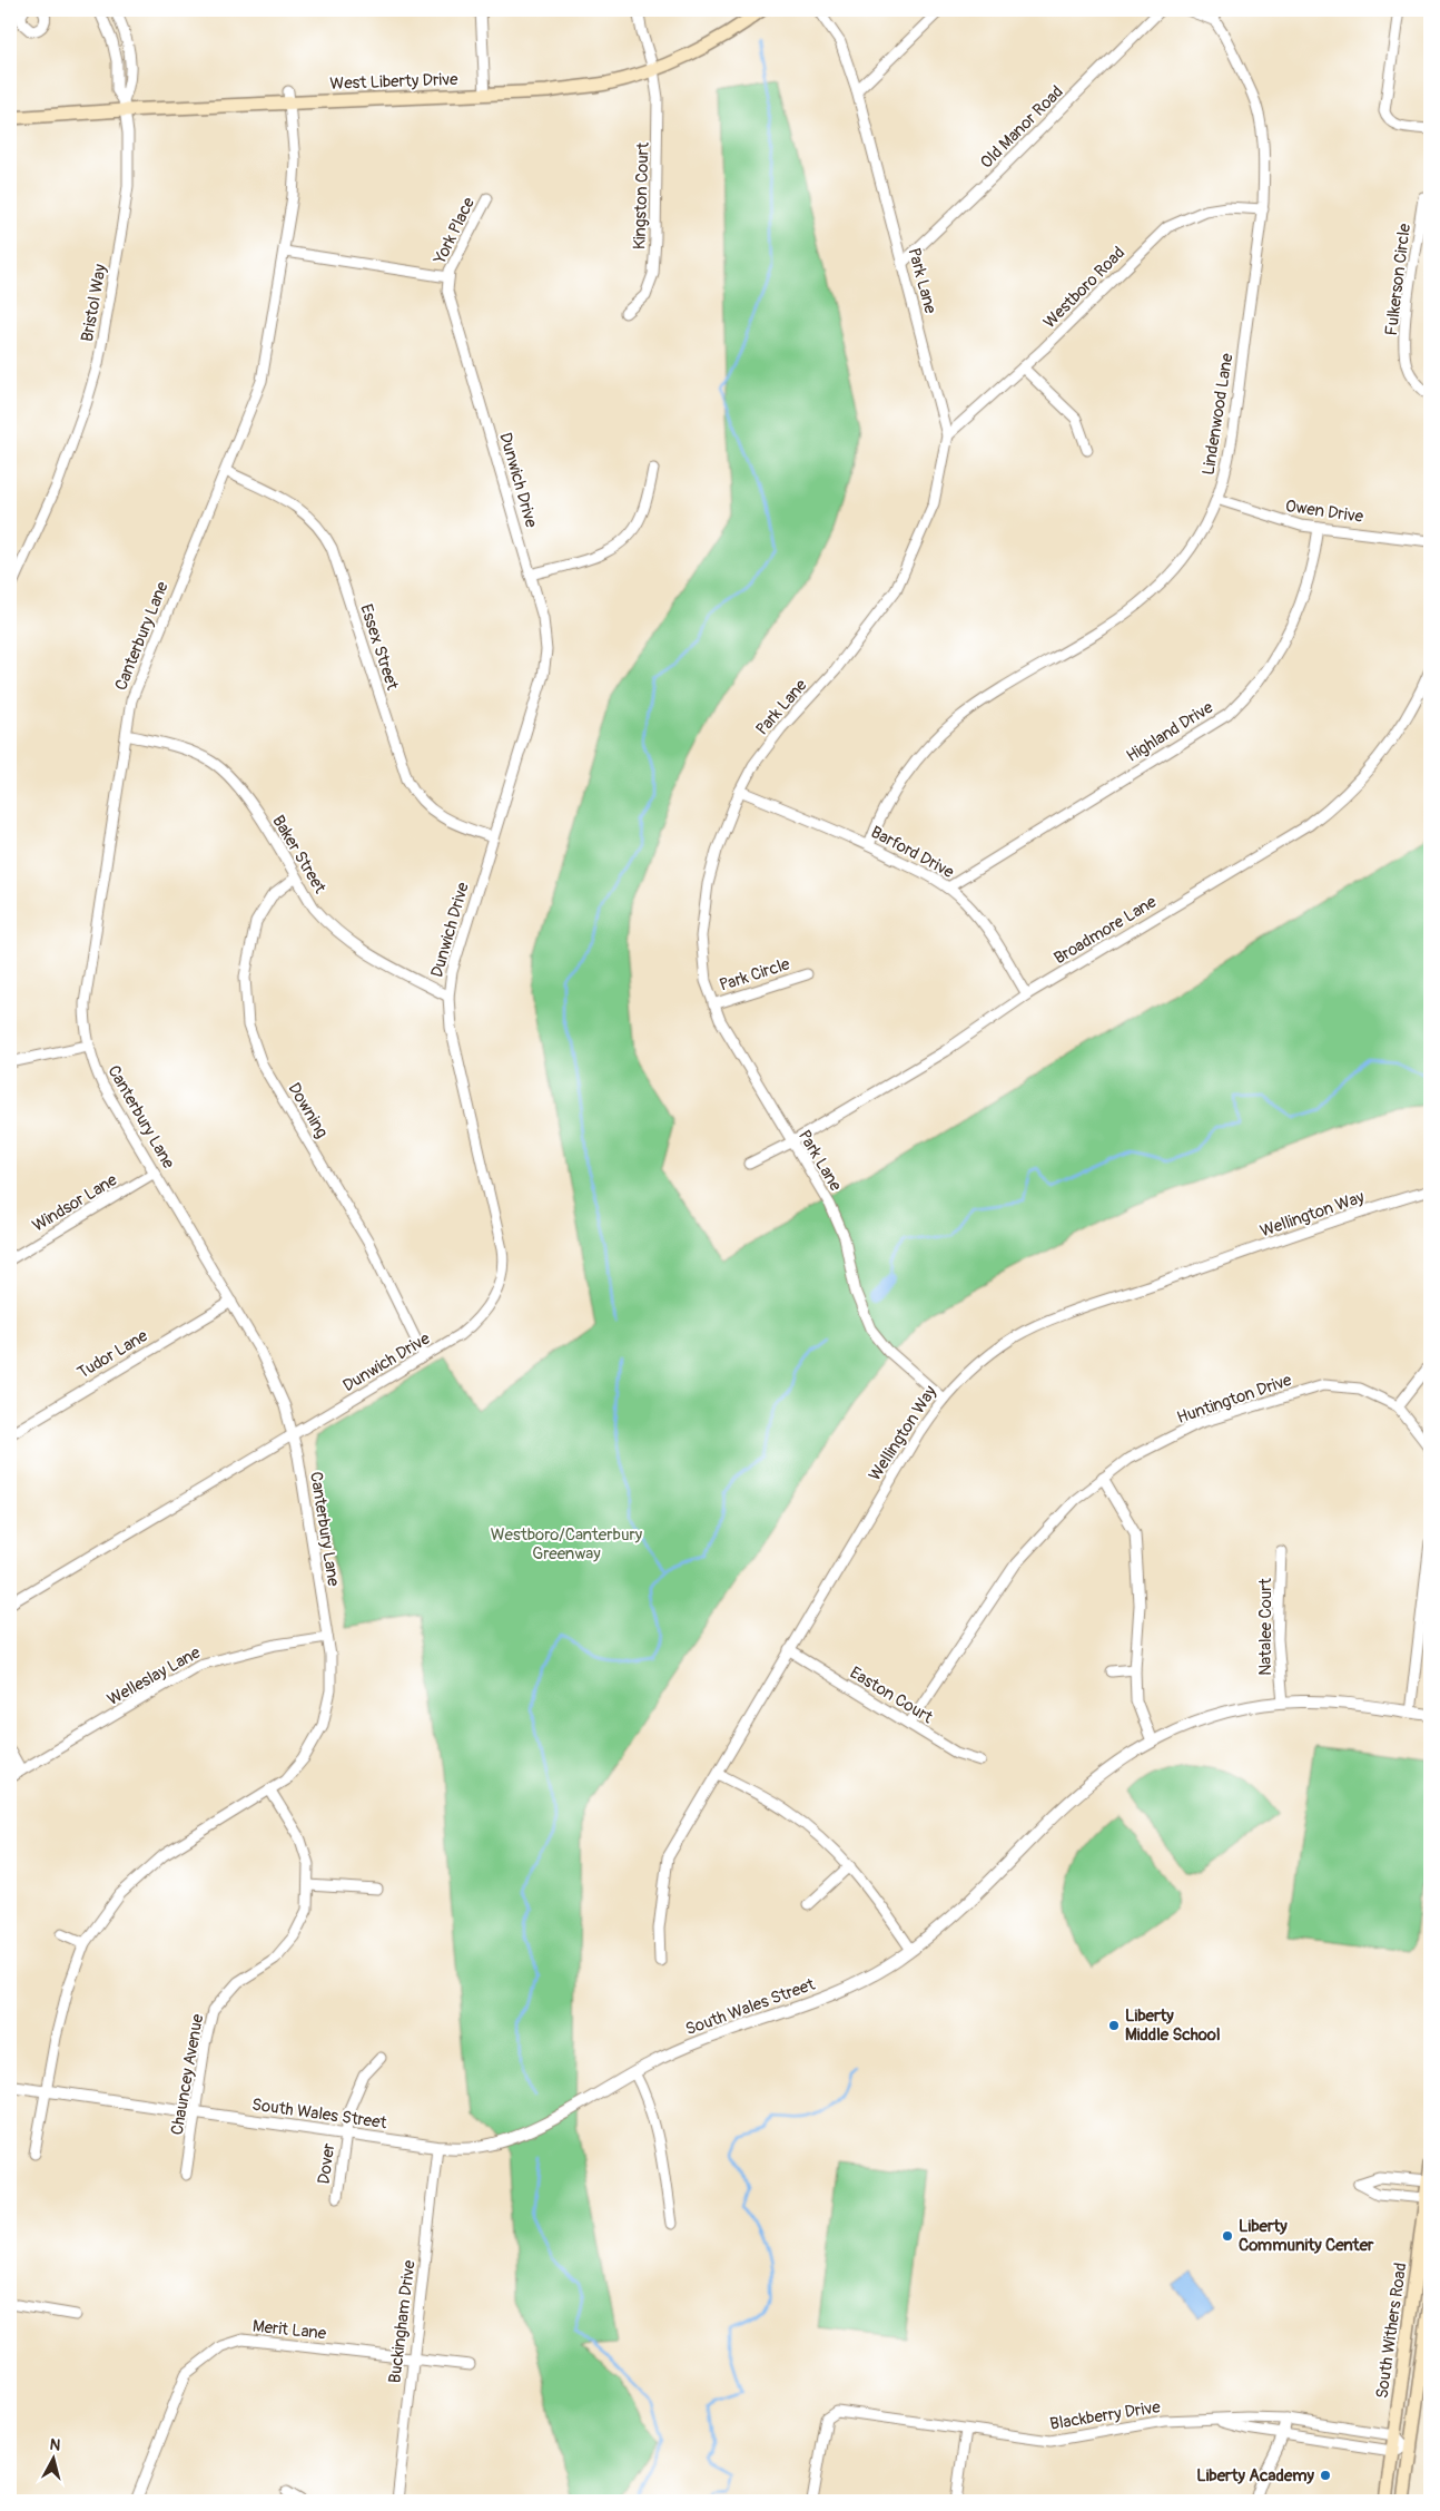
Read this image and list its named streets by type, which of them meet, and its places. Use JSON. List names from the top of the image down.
{
  "streets": {
    "main road": ["West Liberty Drive", "South Withers Road"],
    "street": [
      "Old Manor Road",
      "Kingston Court",
      "York Place",
      "Fulkerson Circle",
      "Park Lane",
      "Westboro Road",
      "Bristol Way",
      "Lindenwood Lane",
      "Dunwich Drive",
      "Owen Drive",
      "Canterbury Lane",
      "Essex Street",
      "Highland Drive",
      "Barford Drive",
      "Baker Street",
      "Broadmore Lane",
      "Park Circle",
      "Downing",
      "Windsor Lane",
      "Wellington Way",
      "Tudor Lane",
      "Huntington Drive",
      "Natalee Court",
      "Welleslay Lane",
      "Easton Court",
      "South Wales Street",
      "Chauncey Avenue",
      "Dover",
      "Buckingham Drive",
      "Merit Lane",
      "Blackberry Drive"
    ]
  },
  "crossings": [
    ["West Liberty Drive", "Kingston Court"],
    ["West Liberty Drive", "Bristol Way"],
    ["West Liberty Drive", "Canterbury Lane"],
    ["Old Manor Road", "Park Lane"],
    ["York Place", "Dunwich Drive"],
    ["Park Lane", "Westboro Road"],
    ["Park Lane", "Barford Drive"],
    ["Park Lane", "Broadmore Lane"],
    ["Park Lane", "Park Circle"],
    ["Park Lane", "Wellington Way"],
    ["Westboro Road", "Lindenwood Lane"],
    ["Lindenwood Lane", "Owen Drive"],
    ["Lindenwood Lane", "Barford Drive"],
    ["Dunwich Drive", "Canterbury Lane"],
    ["Dunwich Drive", "Essex Street"],
    ["Dunwich Drive", "Baker Street"],
    ["Dunwich Drive", "Downing"],
    ["Owen Drive", "Highland Drive"],
    ["Canterbury Lane", "Essex Street"],
    ["Canterbury Lane", "Baker Street"],
    ["Canterbury Lane", "Windsor Lane"],
    ["Canterbury Lane", "Tudor Lane"],
    ["Canterbury Lane", "Welleslay Lane"],
    ["Canterbury Lane", "South Wales Street"],
    ["Canterbury Lane", "Chauncey Avenue"],
    ["Highland Drive", "Barford Drive"],
    ["Barford Drive", "Broadmore Lane"],
    ["Baker Street", "Downing"],
    ["Wellington Way", "Easton Court"],
    ["Huntington Drive", "Easton Court"],
    ["Natalee Court", "South Wales Street"],
    ["South Wales Street", "Chauncey Avenue"],
    ["South Wales Street", "Dover"],
    ["South Wales Street", "Buckingham Drive"],
    ["Buckingham Drive", "Merit Lane"],
    ["South Withers Road", "Blackberry Drive"]
  ],
  "parks": ["Westboro/Canterbury Greenway"],
  "places": ["Liberty Middle School", "Liberty Community Center", "Liberty Academy"],
  "north": "top"
}
